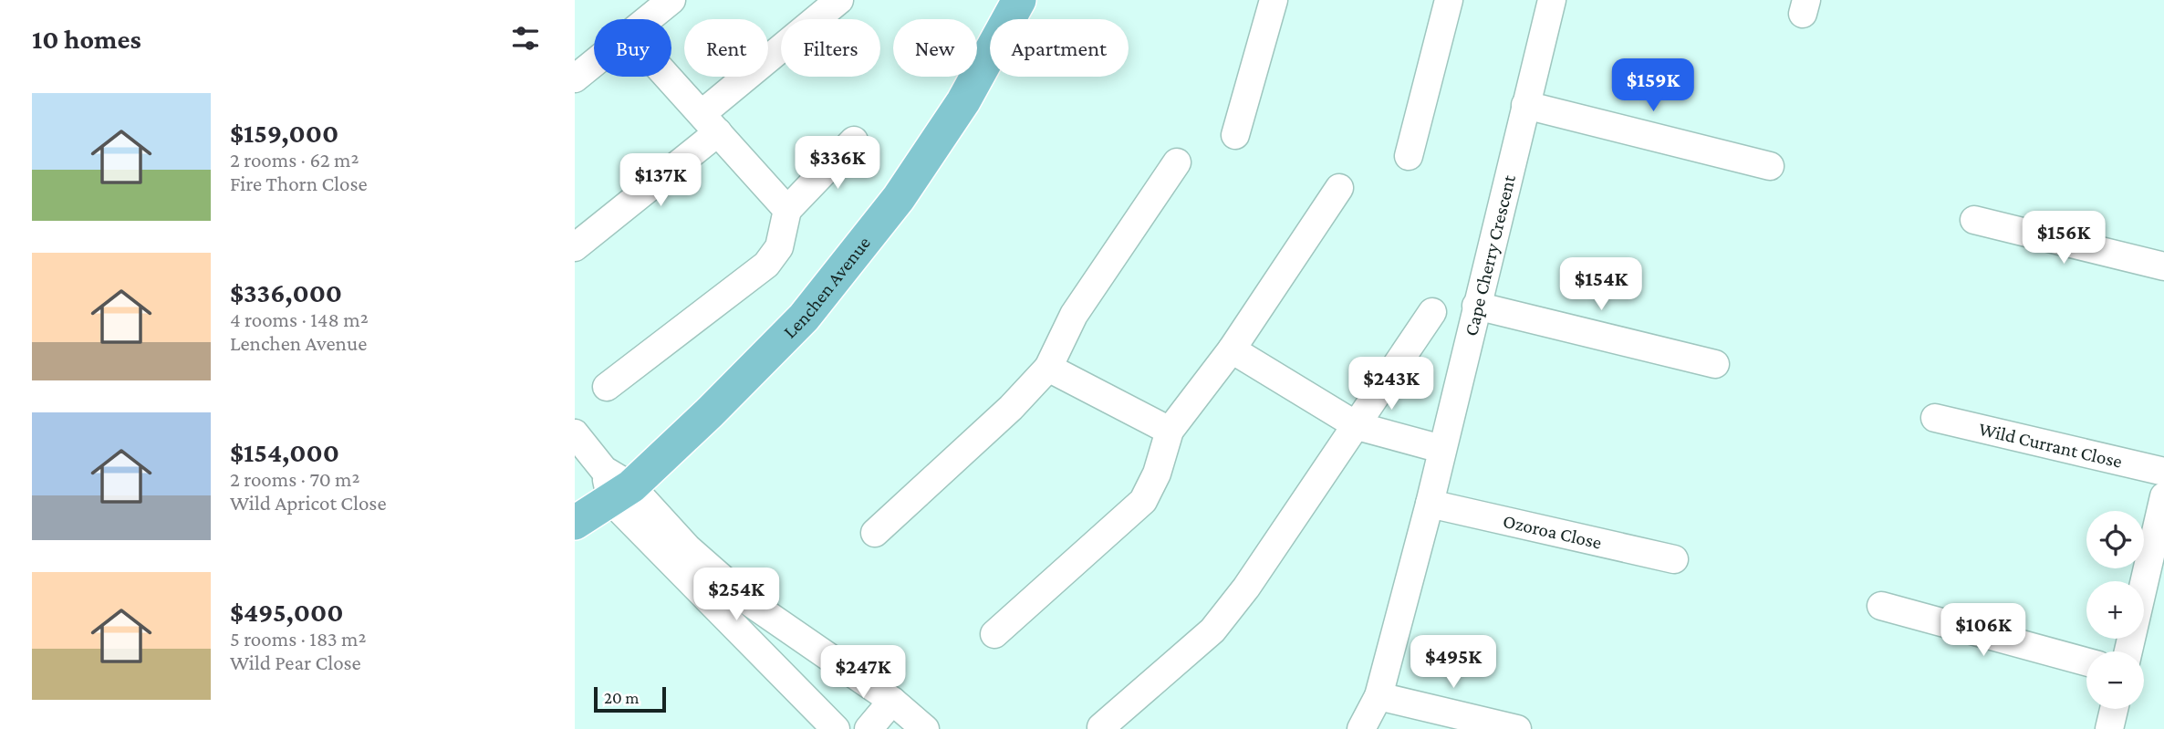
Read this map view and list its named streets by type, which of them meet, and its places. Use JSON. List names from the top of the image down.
{
  "streets": {
    "main road": ["Lenchen Avenue"],
    "street": ["Cape Cherry Crescent", "Wild Currant Close", "Ozoroa Close"]
  },
  "crossings": [
    ["Cape Cherry Crescent", "Ozoroa Close"]
  ],
  "scale_bar": "20 m",
  "page": {
    "heading": "10 homes",
    "chip": [
      "Buy",
      "Rent",
      "Filters",
      "New",
      "Apartment"
    ],
    "price": [
      "$159K",
      "$336K",
      "$137K",
      "$156K",
      "$154K",
      "$243K",
      "$254K",
      "$106K",
      "$495K",
      "$247K"
    ],
    "list": [
      {
        "name": "$159,000",
        "note": "2 rooms · 62 m² · Fire Thorn Close"
      },
      {
        "name": "$336,000",
        "note": "4 rooms · 148 m² · Lenchen Avenue"
      },
      {
        "name": "$154,000",
        "note": "2 rooms · 70 m² · Wild Apricot Close"
      },
      {
        "name": "$495,000",
        "note": "5 rooms · 183 m² · Wild Pear Close"
      }
    ],
    "map_buttons": ["+", "−"],
    "scale": "20 m"
  }
}
